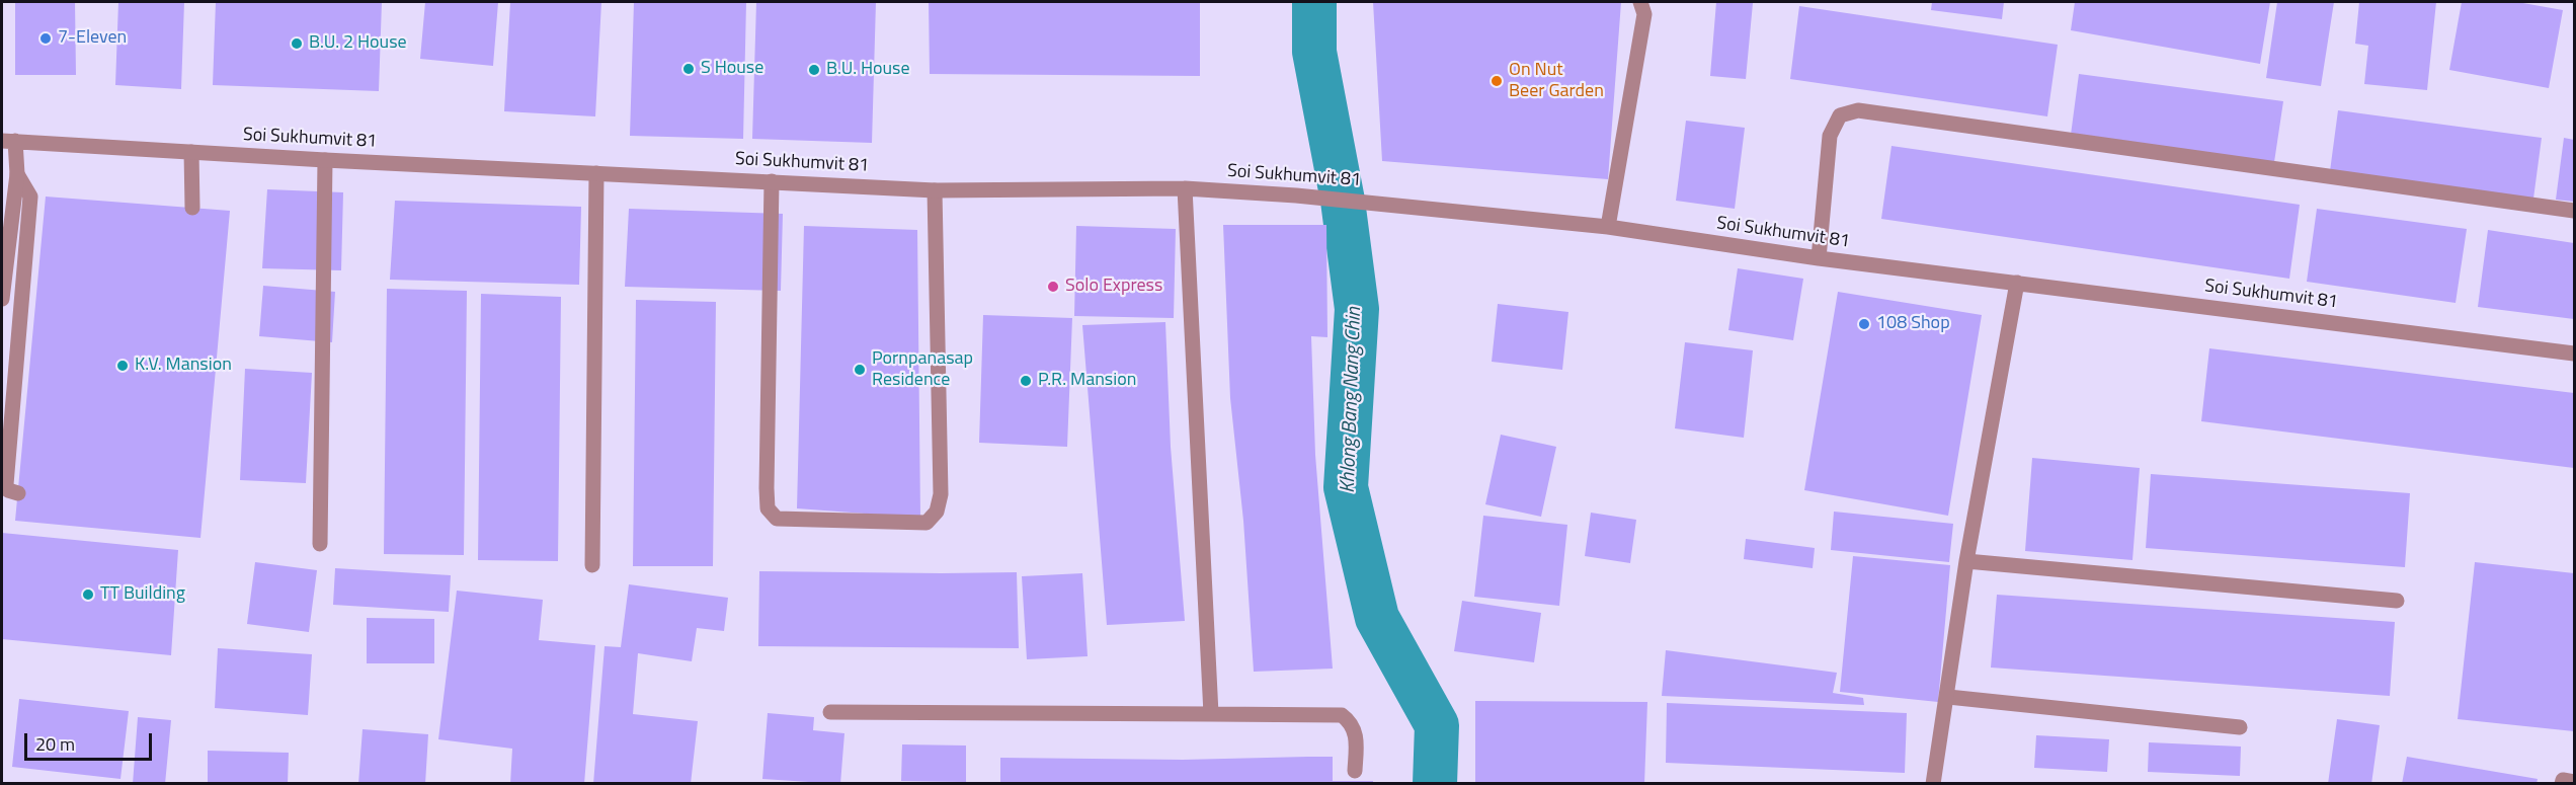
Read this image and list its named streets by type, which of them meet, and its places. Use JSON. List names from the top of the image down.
{
  "streets": {
    "street": ["Soi Sukhumvit 81"]
  },
  "water": ["Khlong Bang Nang Chin"],
  "places": [
    "7-Eleven",
    "B.U. 2 House",
    "S House",
    "B.U. House",
    "On Nut Beer Garden",
    "Solo Express",
    "108 Shop",
    "K.V. Mansion",
    "Pornpanasap Residence",
    "P.R. Mansion",
    "TT Building"
  ],
  "scale_bar": "20 m"
}
